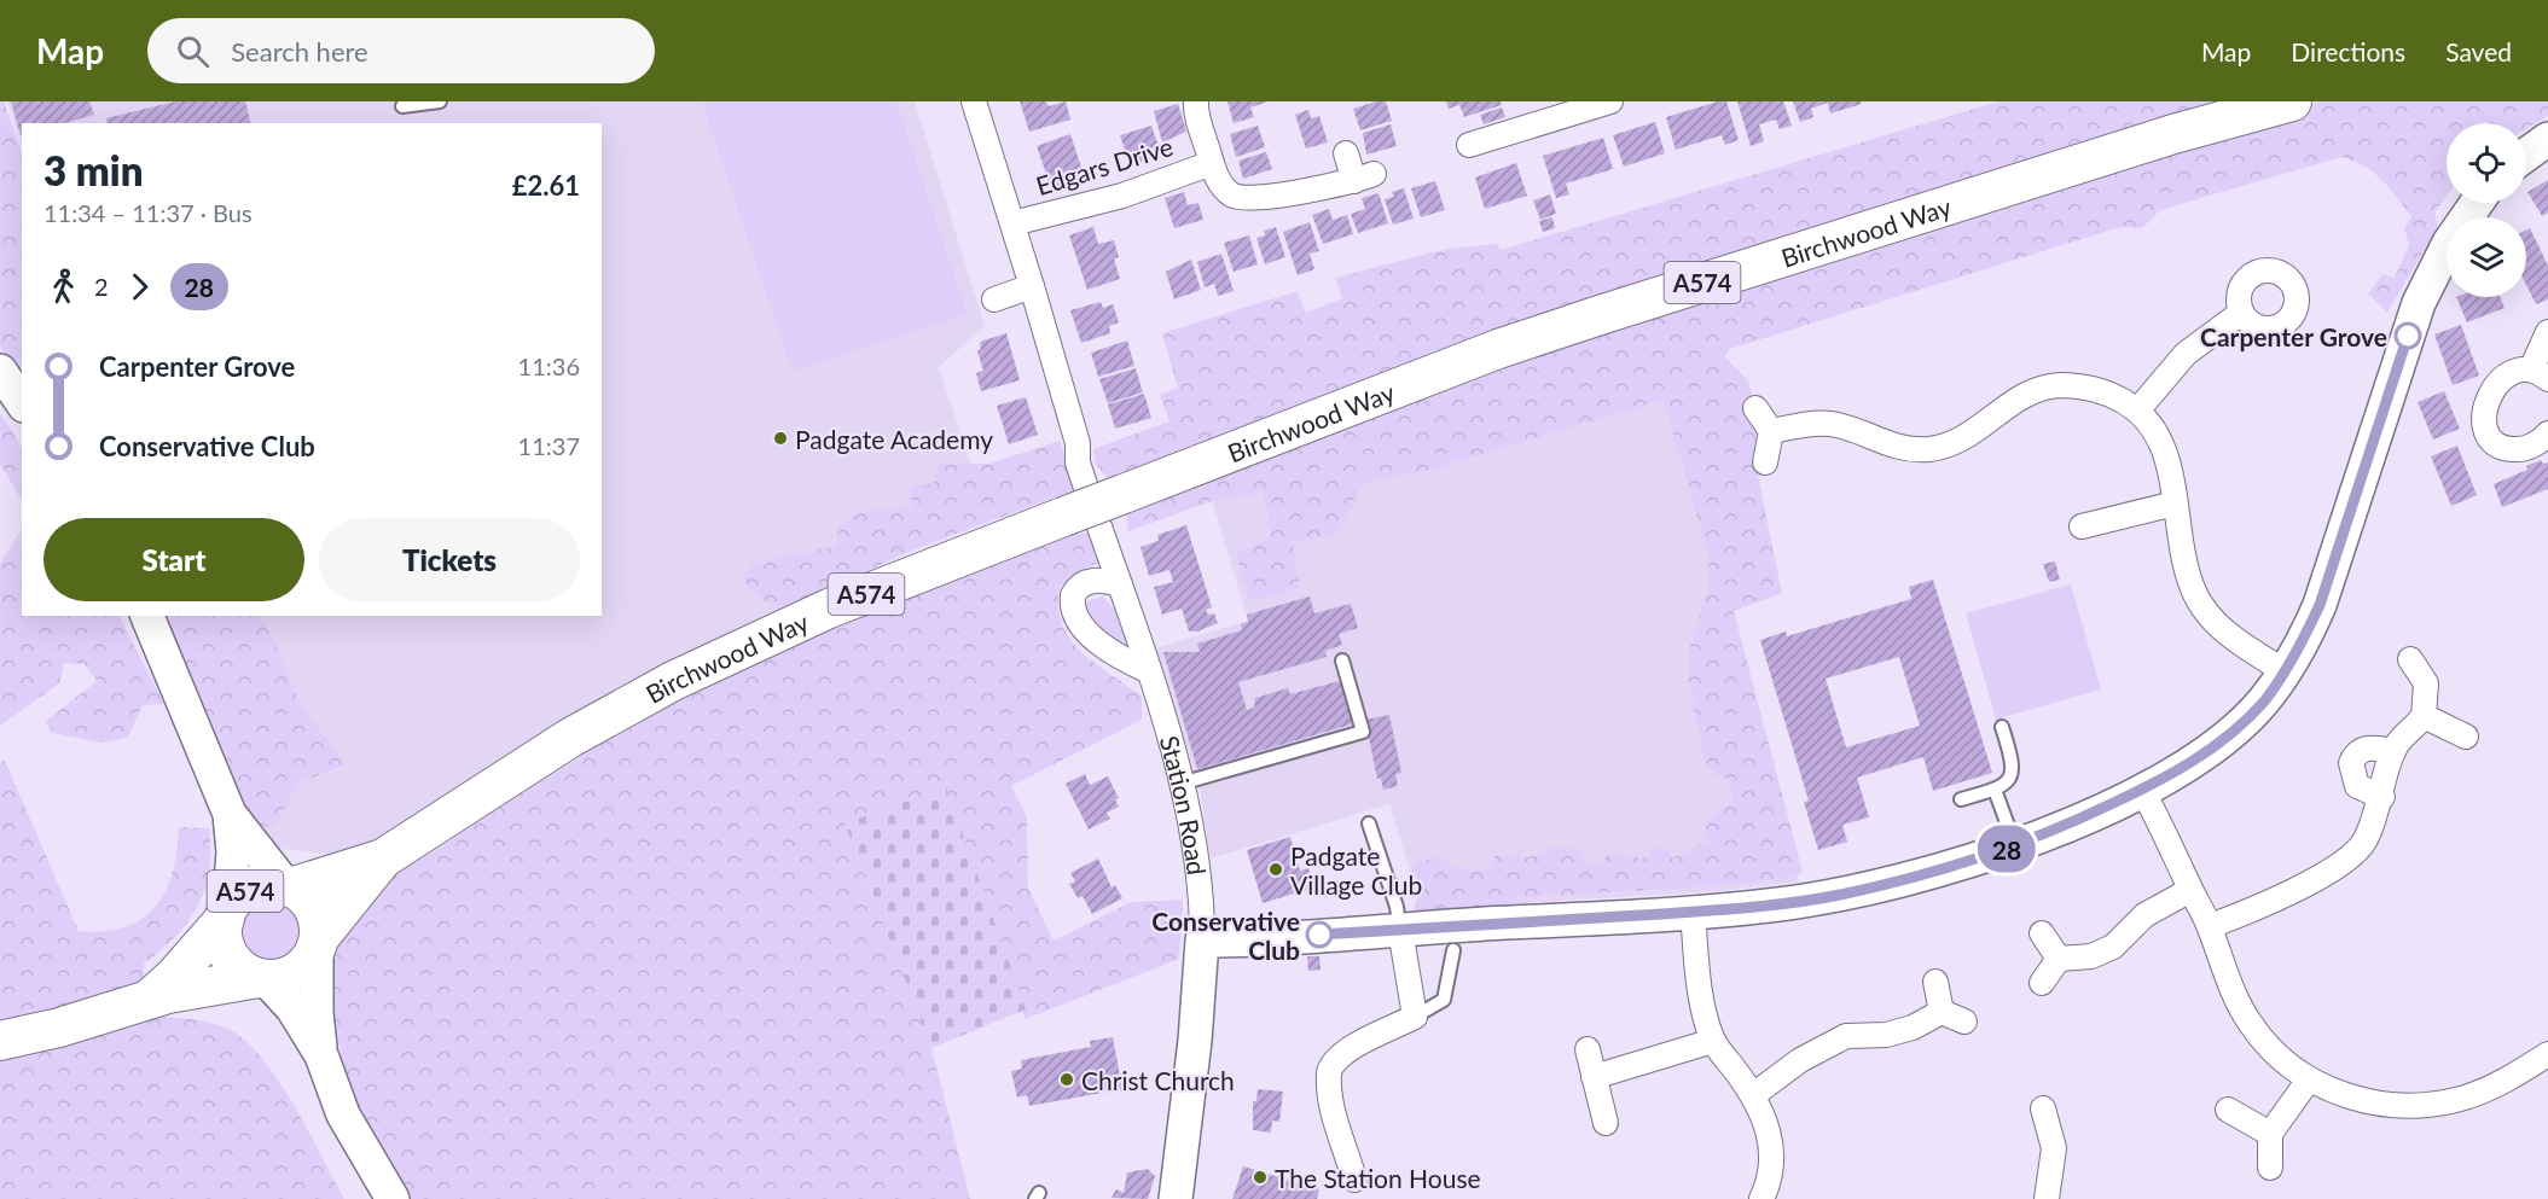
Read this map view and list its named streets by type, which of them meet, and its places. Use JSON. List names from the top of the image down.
{
  "streets": {
    "main road": ["Birchwood Way", "A574"],
    "street": ["Edgars Drive", "Station Road"]
  },
  "crossings": [
    ["Edgars Drive", "Station Road"],
    ["Birchwood Way", "A574"]
  ],
  "places": [
    "Carpenter Grove",
    "Padgate Academy",
    "Padgate Village Club",
    "Conservative Club",
    "Christ Church",
    "The Station House"
  ],
  "lines": ["bus line 28"],
  "page": {
    "header": "Map",
    "search": "Search here",
    "nav": ["Map", "Directions", "Saved"],
    "on_map": "28",
    "heading": ["3 min", "11:34 – 11:37 · Bus", "£2.61"],
    "legs": ["2", "28"],
    "list": [
      {
        "name": "Carpenter Grove",
        "value": "11:36"
      },
      {
        "name": "Conservative Club",
        "value": "11:37"
      }
    ],
    "buttons": ["Start", "Tickets"]
  }
}
